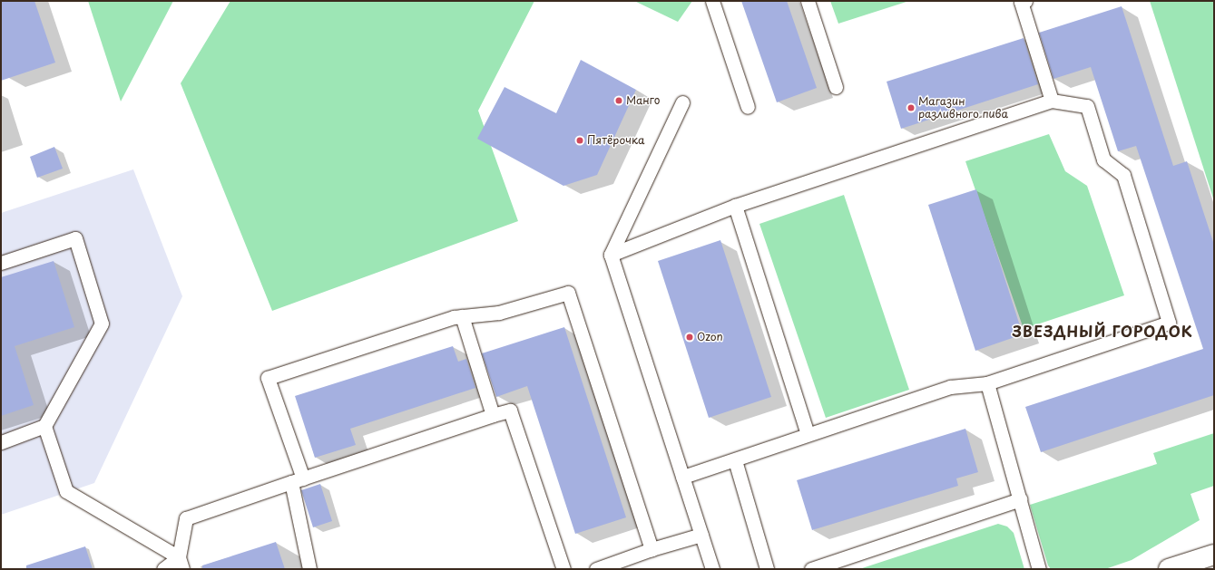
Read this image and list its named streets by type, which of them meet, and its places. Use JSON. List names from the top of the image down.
{
  "districts": ["ЗВЕЗДНЫЙ ГОРОДОК"],
  "places": [
    "Манго",
    "Магазин разливного пива",
    "Пятёрочка",
    "Ozon"
  ]
}
